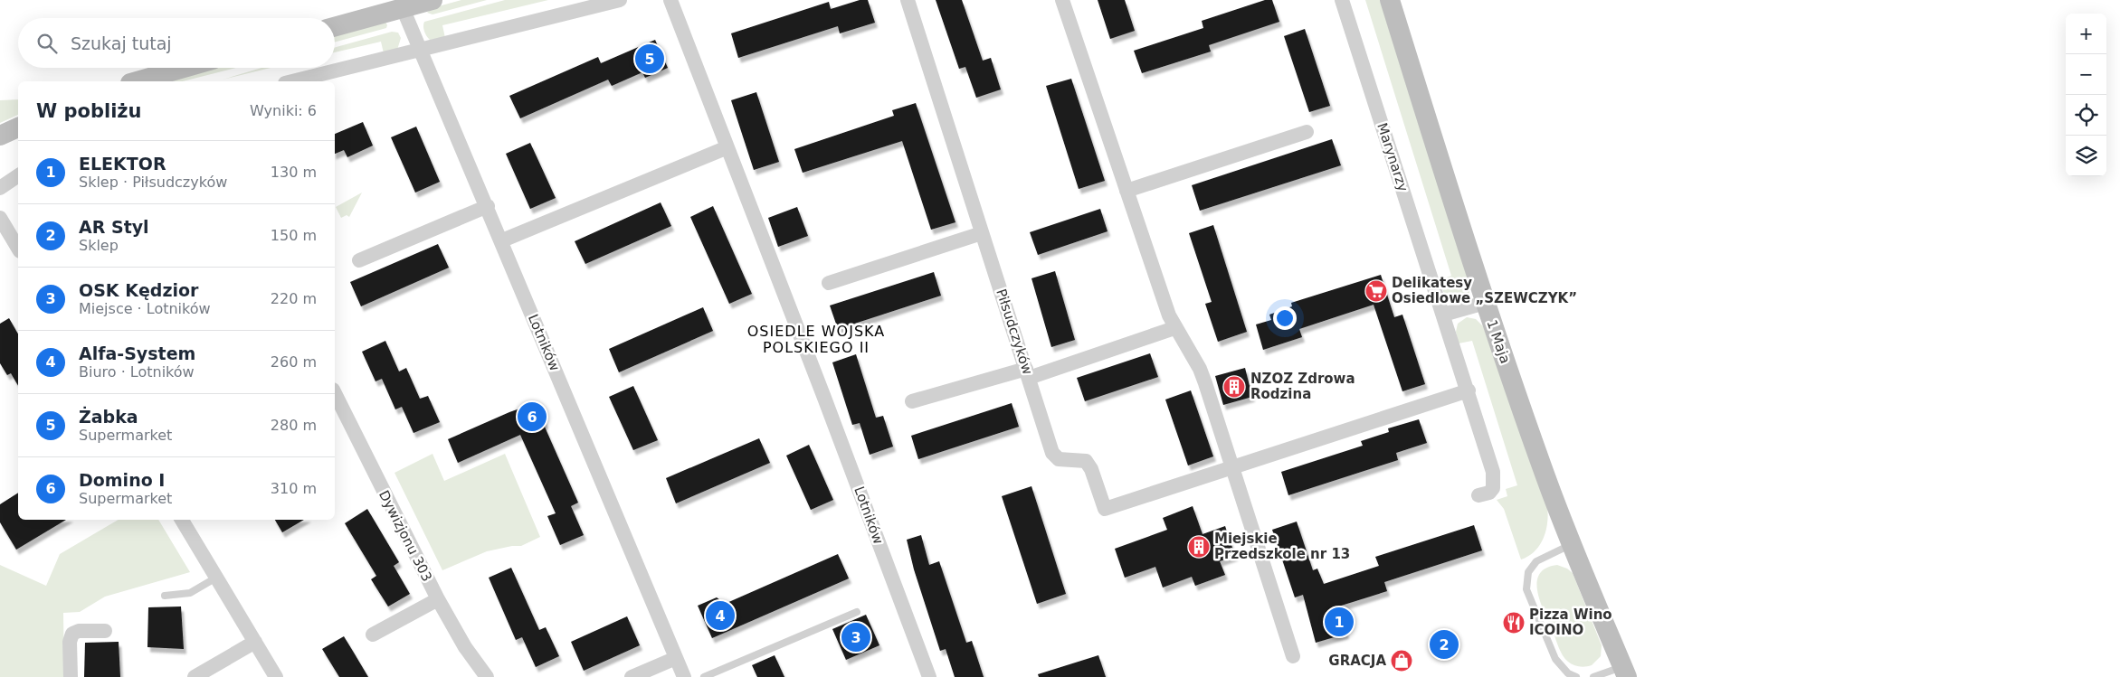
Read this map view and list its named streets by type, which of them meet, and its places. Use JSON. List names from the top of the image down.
{
  "streets": {
    "street": [
      "Marynarzy",
      "Piłsudczyków",
      "1 Maja",
      "Lotników",
      "Dywizjonu 303"
    ]
  },
  "crossings": [
    ["Marynarzy", "Piłsudczyków"]
  ],
  "districts": ["OSIEDLE WOJSKA POLSKIEGO II"],
  "places": {
    "supermarket": ["Delikatesy Osiedlowe „SZEWCZYK”"],
    "building": ["NZOZ Zdrowa Rodzina", "Miejskie Przedszkole nr 13"],
    "restaurant": ["Pizza Wino ICOINO"],
    "shop": ["GRACJA"]
  },
  "page": {
    "map_buttons": ["+", "−"],
    "search": "Szukaj tutaj",
    "pins": [
      "5",
      "6",
      "4",
      "1",
      "3",
      "2"
    ],
    "heading": ["W pobliżu", "Wyniki: 6"],
    "list": [
      {
        "mark": "1",
        "name": "ELEKTOR",
        "note": "Sklep · Piłsudczyków",
        "value": "130 m"
      },
      {
        "mark": "2",
        "name": "AR Styl",
        "note": "Sklep",
        "value": "150 m"
      },
      {
        "mark": "3",
        "name": "OSK Kędzior",
        "note": "Miejsce · Lotników",
        "value": "220 m"
      },
      {
        "mark": "4",
        "name": "Alfa-System",
        "note": "Biuro · Lotników",
        "value": "260 m"
      },
      {
        "mark": "5",
        "name": "Żabka",
        "note": "Supermarket",
        "value": "280 m"
      },
      {
        "mark": "6",
        "name": "Domino I",
        "note": "Supermarket",
        "value": "310 m"
      }
    ]
  }
}
